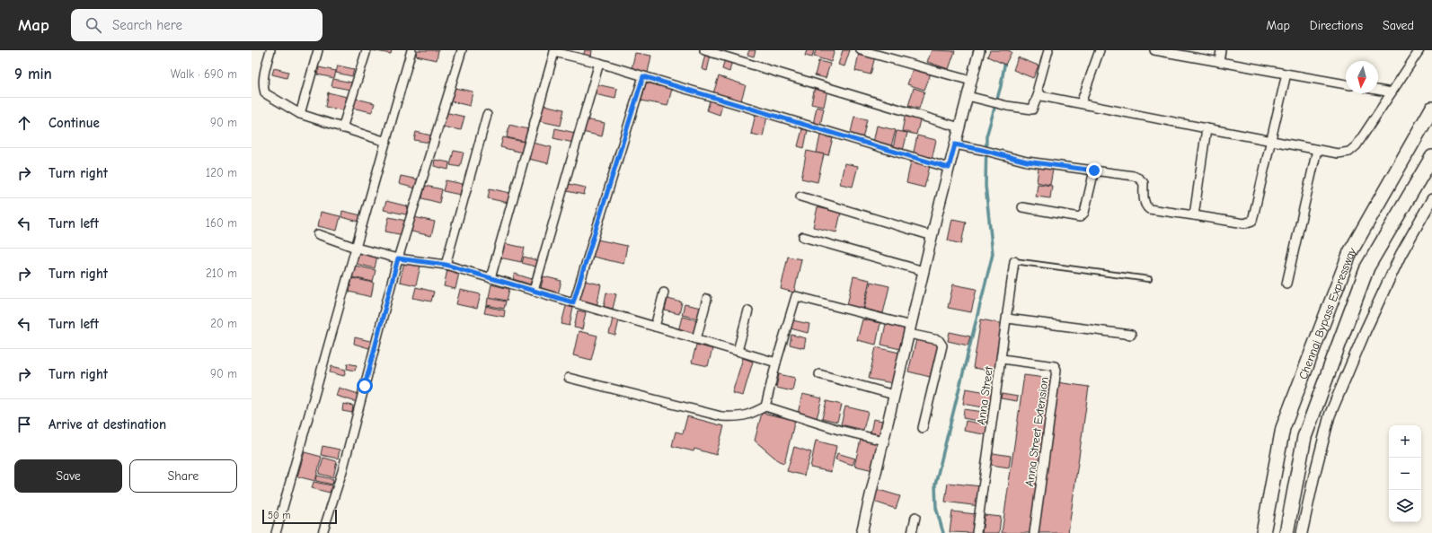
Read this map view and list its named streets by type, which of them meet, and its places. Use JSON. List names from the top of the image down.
{
  "streets": {
    "highway": ["Chennai Bypass Expressway"],
    "street": ["Anna Street", "Anna Street Extension"]
  },
  "crossings": [
    ["Anna Street", "Anna Street Extension"]
  ],
  "scale_bar": "50 m",
  "north": "bottom",
  "page": {
    "header": "Map",
    "search": "Search here",
    "nav": ["Map", "Directions", "Saved"],
    "heading": ["9 min", "Walk · 690 m"],
    "list": [
      ["Continue", "90 m"],
      ["Turn right", "120 m"],
      ["Turn left", "160 m"],
      ["Turn right", "210 m"],
      ["Turn left", "20 m"],
      ["Turn right", "90 m"],
      "Arrive at destination"
    ],
    "map_buttons": ["+", "−"],
    "buttons": ["Save", "Share"],
    "scale": "50 m"
  }
}
